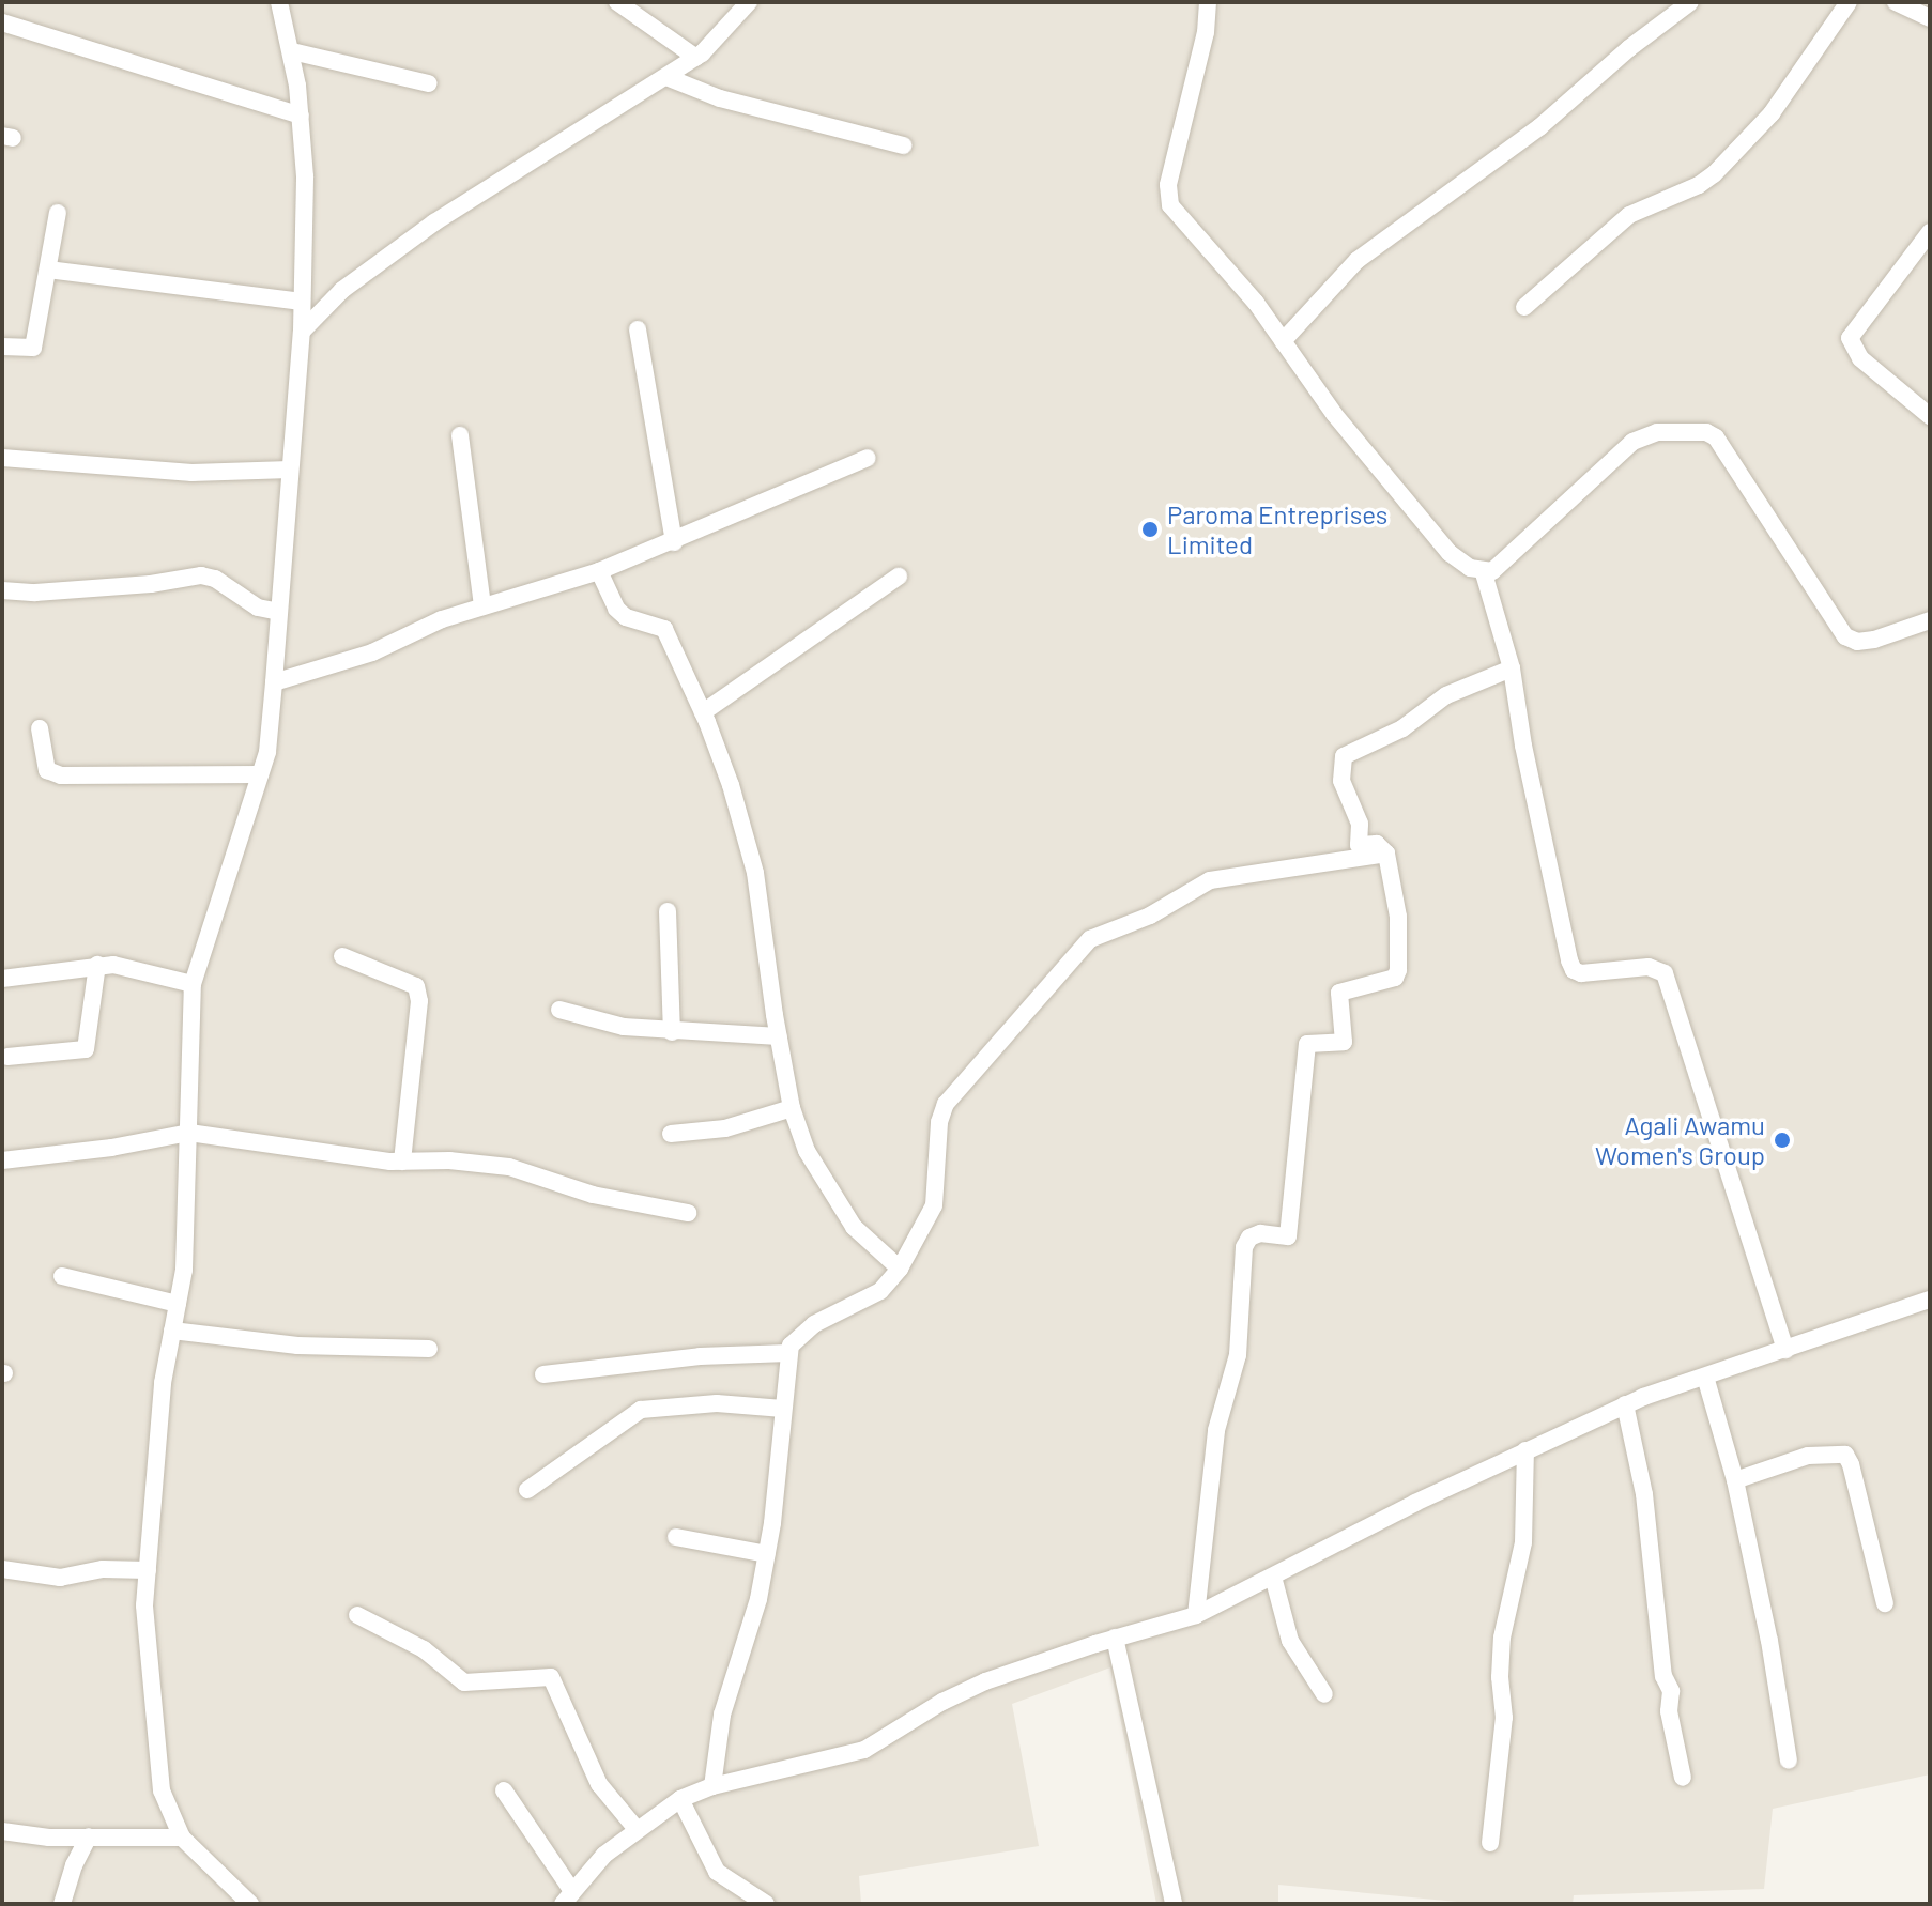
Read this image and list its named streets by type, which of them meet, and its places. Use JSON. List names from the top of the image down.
{
  "places": ["Paroma Entreprises Limited", "Agali Awamu Women's Group"]
}
